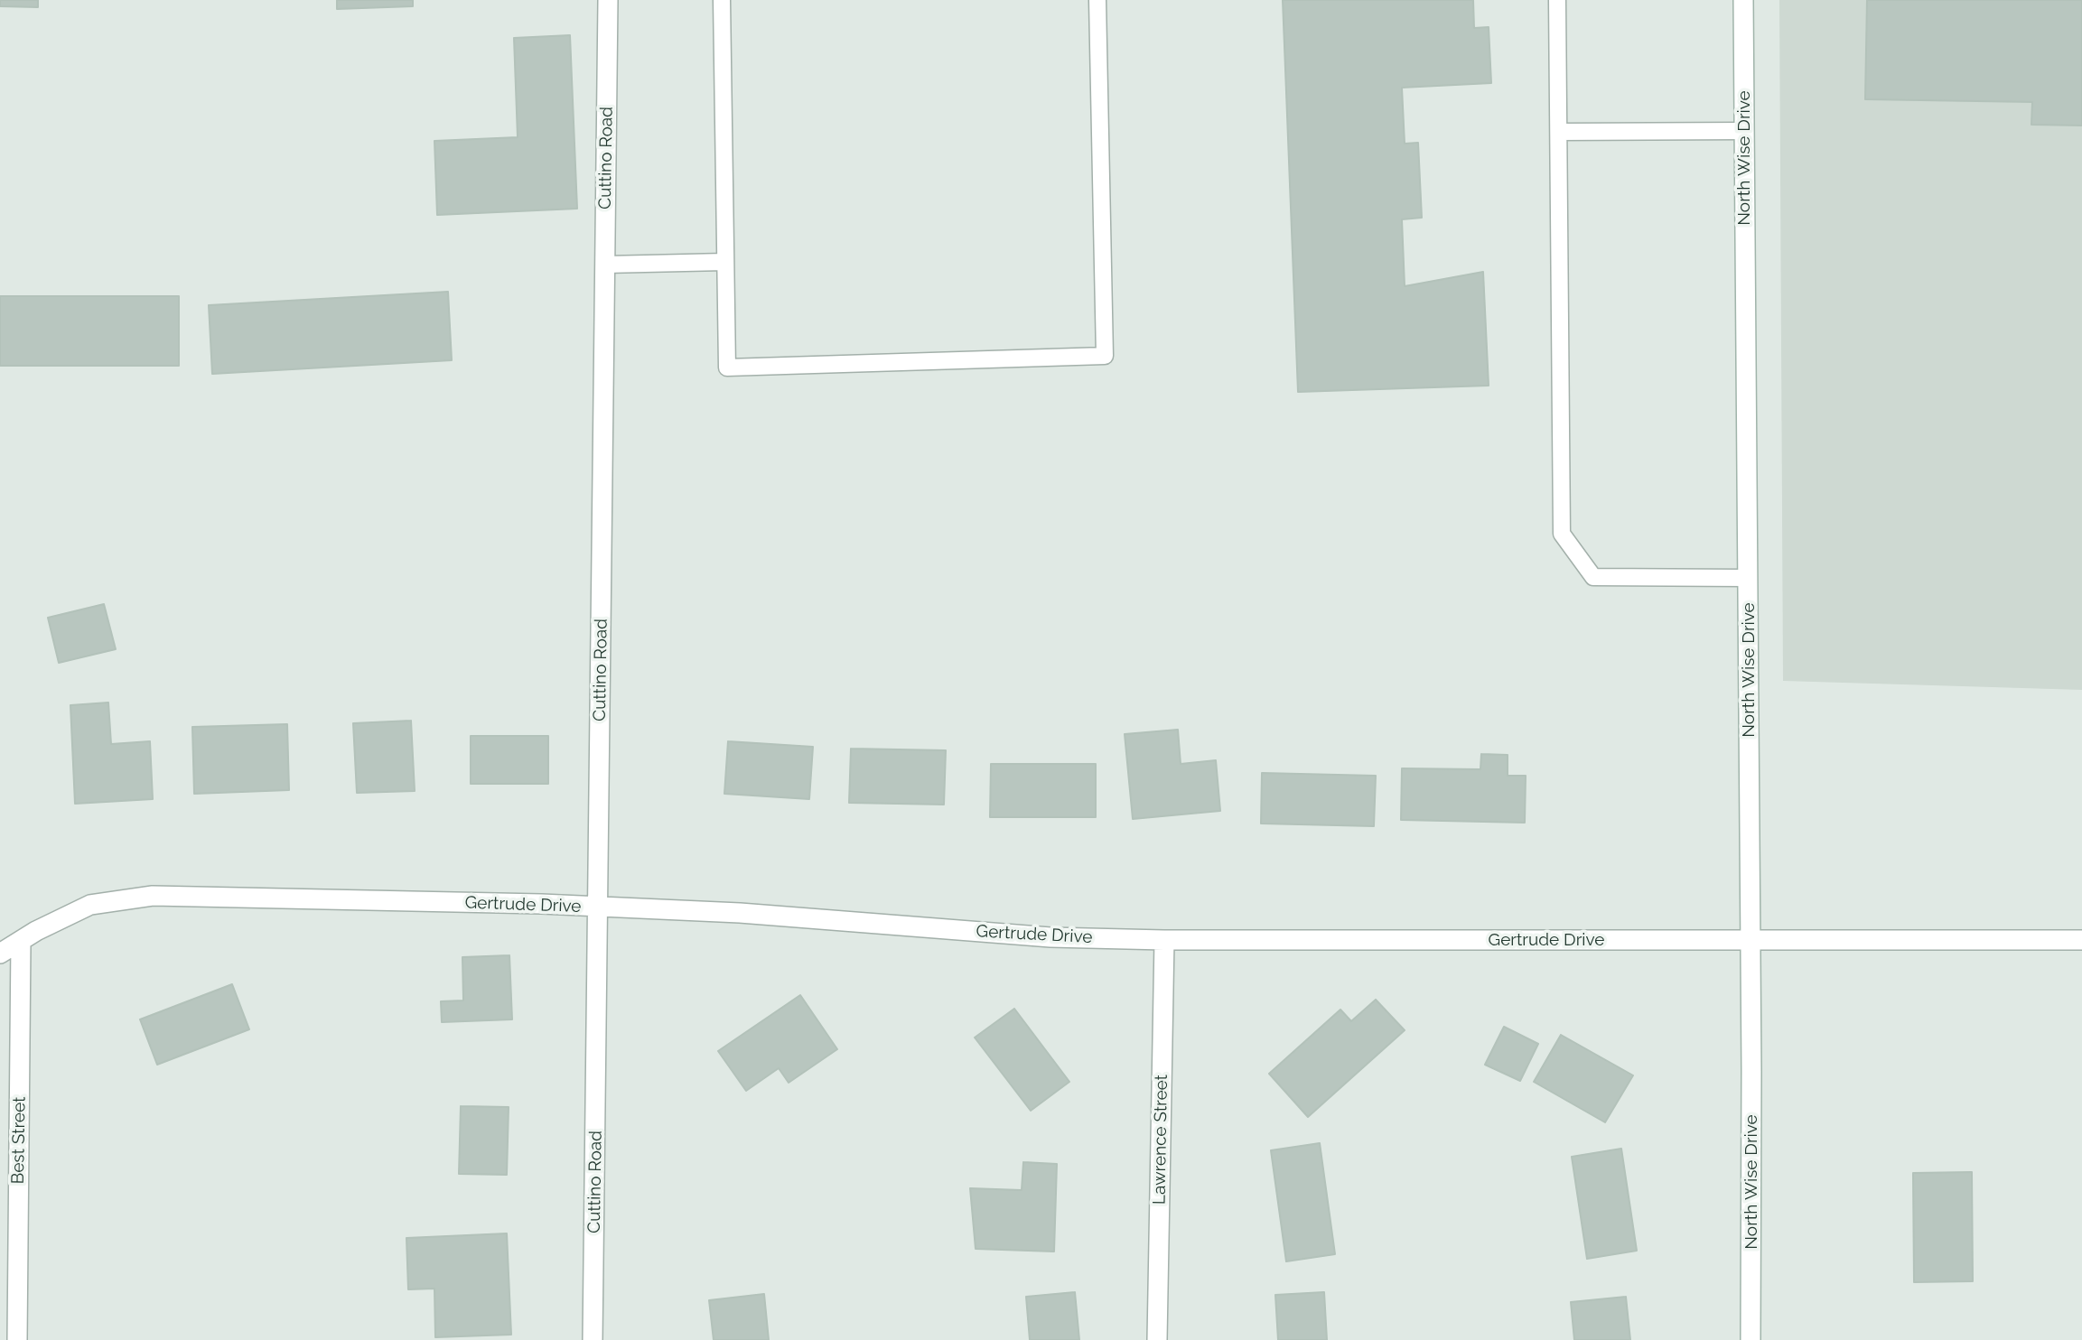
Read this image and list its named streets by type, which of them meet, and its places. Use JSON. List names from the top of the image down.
{
  "streets": {
    "street": [
      "Cuttino Road",
      "North Wise Drive",
      "Gertrude Drive",
      "Lawrence Street",
      "Best Street"
    ]
  },
  "crossings": [
    ["Cuttino Road", "Gertrude Drive"],
    ["North Wise Drive", "Gertrude Drive"],
    ["Gertrude Drive", "Lawrence Street"],
    ["Gertrude Drive", "Best Street"]
  ]
}
